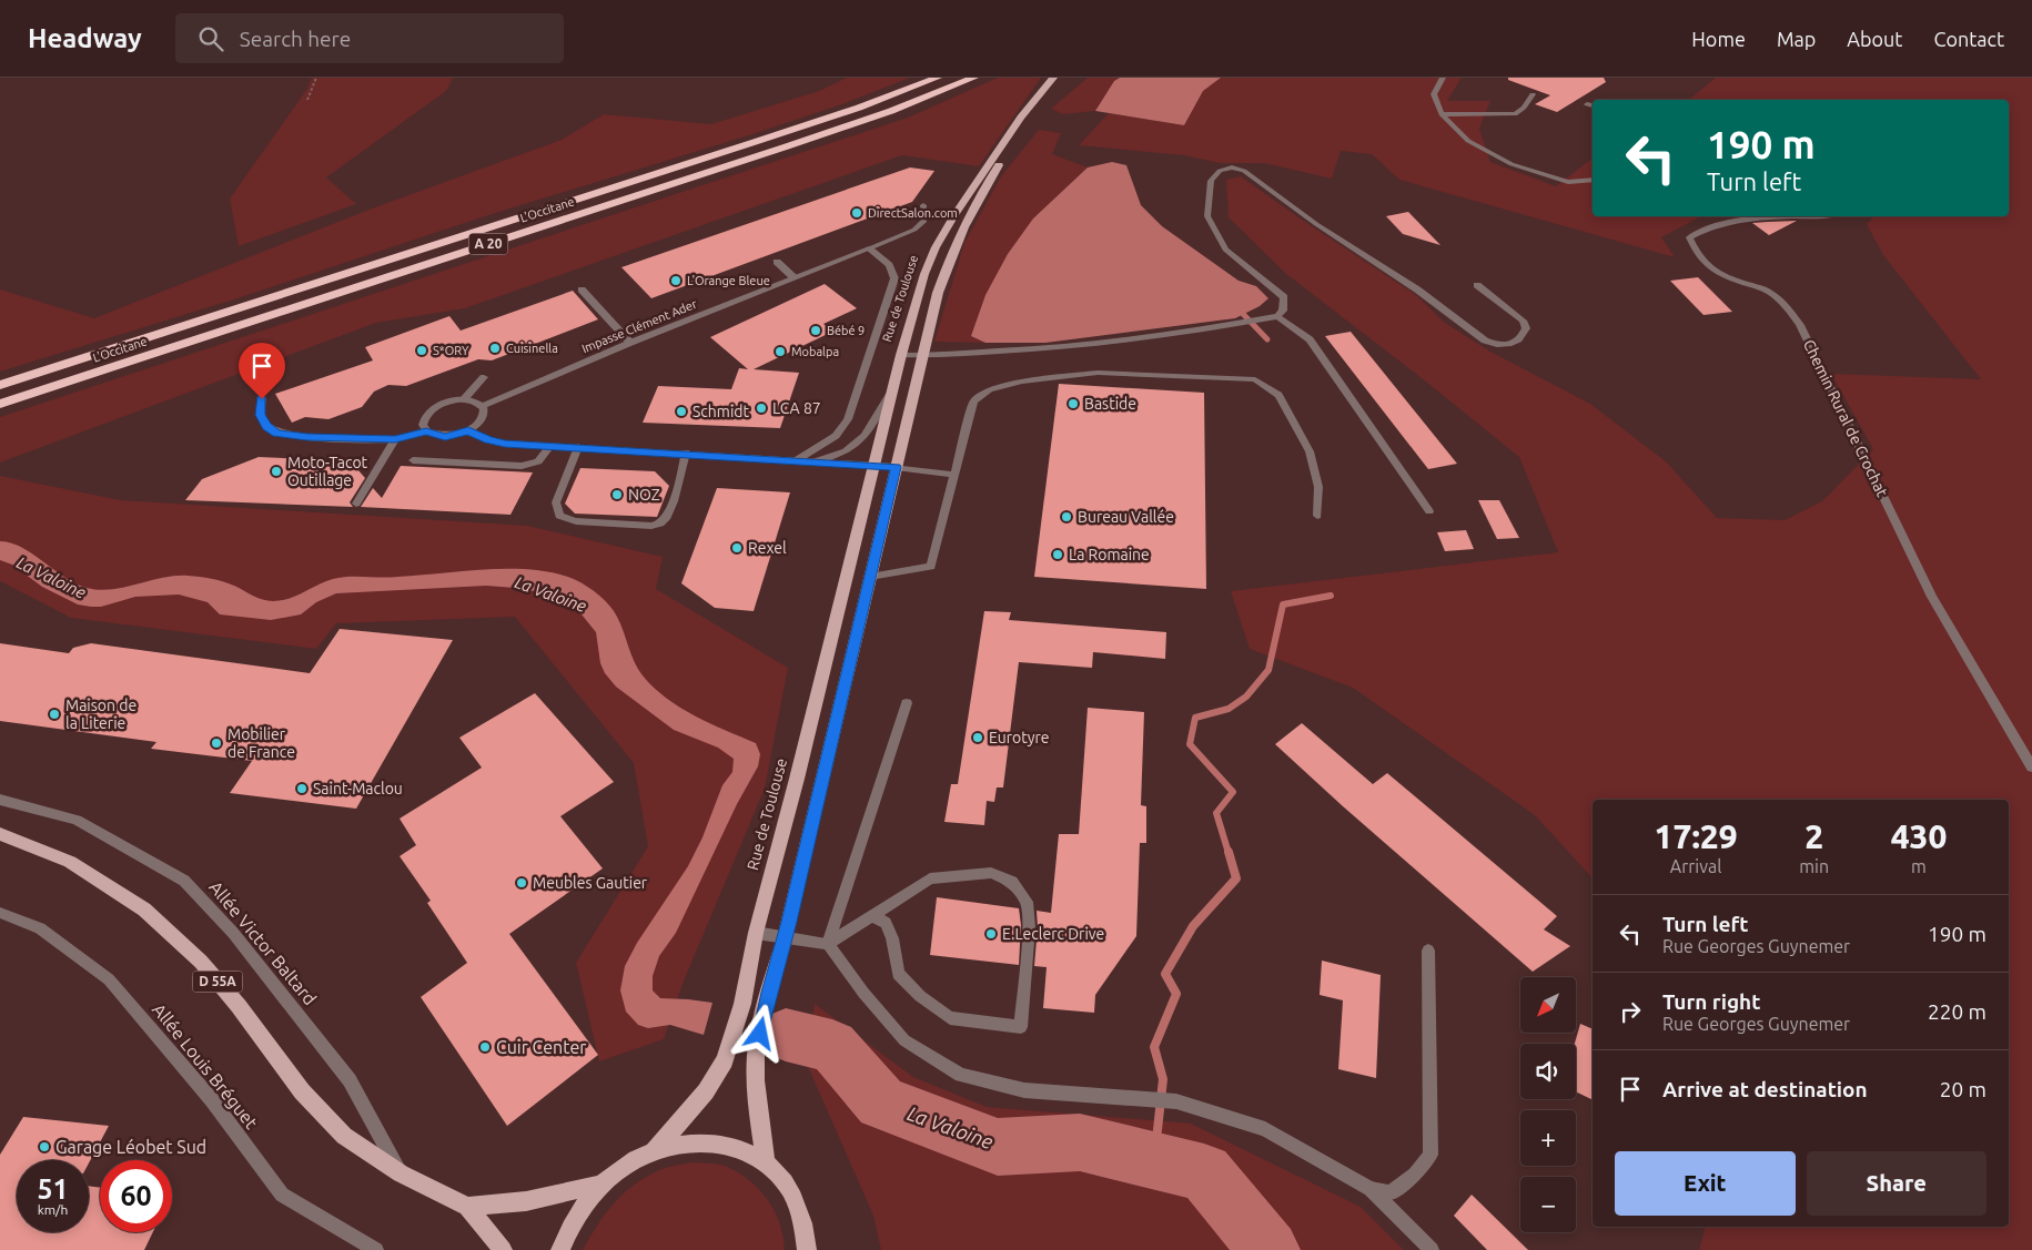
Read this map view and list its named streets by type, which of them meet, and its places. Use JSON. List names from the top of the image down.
{
  "streets": {
    "highway": ["L'Occitane", "A 20"],
    "main road": ["Rue de Toulouse", "D 55A"],
    "street": [
      "Impasse Clément Ader",
      "Chemin Rural de Crochat",
      "Allée Victor Baltard",
      "Allée Louis Bréguet"
    ]
  },
  "crossings": [
    ["Allée Victor Baltard", "D 55A"]
  ],
  "water": ["La Valoine"],
  "places": [
    "DirectSalon.com",
    "L'Orange Bleue",
    "Bébé 9",
    "Cuisinella",
    "S*ORY",
    "Mobalpa",
    "Bastide",
    "LCA 87",
    "Schmidt",
    "Moto-Tacot Outillage",
    "NOZ",
    "Bureau Vallée",
    "Rexel",
    "La Romaine",
    "Maison de la Literie",
    "Eurotyre",
    "Mobilier de France",
    "Saint-Maclou",
    "Meubles Gautier",
    "E.Leclerc Drive",
    "Cuir Center",
    "Garage Léobet Sud"
  ],
  "north": "bottom left",
  "page": {
    "header": "Headway",
    "search": "Search here",
    "nav": [
      "Home",
      "Map",
      "About",
      "Contact"
    ],
    "turn": ["190 m", "Turn left"],
    "eta": [
      "17:29",
      "Arrival",
      "2",
      "min",
      "430",
      "m"
    ],
    "list": [
      {
        "name": "Turn left",
        "note": "Rue Georges Guynemer",
        "value": "190 m"
      },
      {
        "name": "Turn right",
        "note": "Rue Georges Guynemer",
        "value": "220 m"
      },
      {
        "name": "Arrive at destination",
        "value": "20 m"
      }
    ],
    "map_buttons": ["+", "−"],
    "buttons": ["Exit", "Share"],
    "speed": "51 km/h",
    "limit": "60"
  }
}
